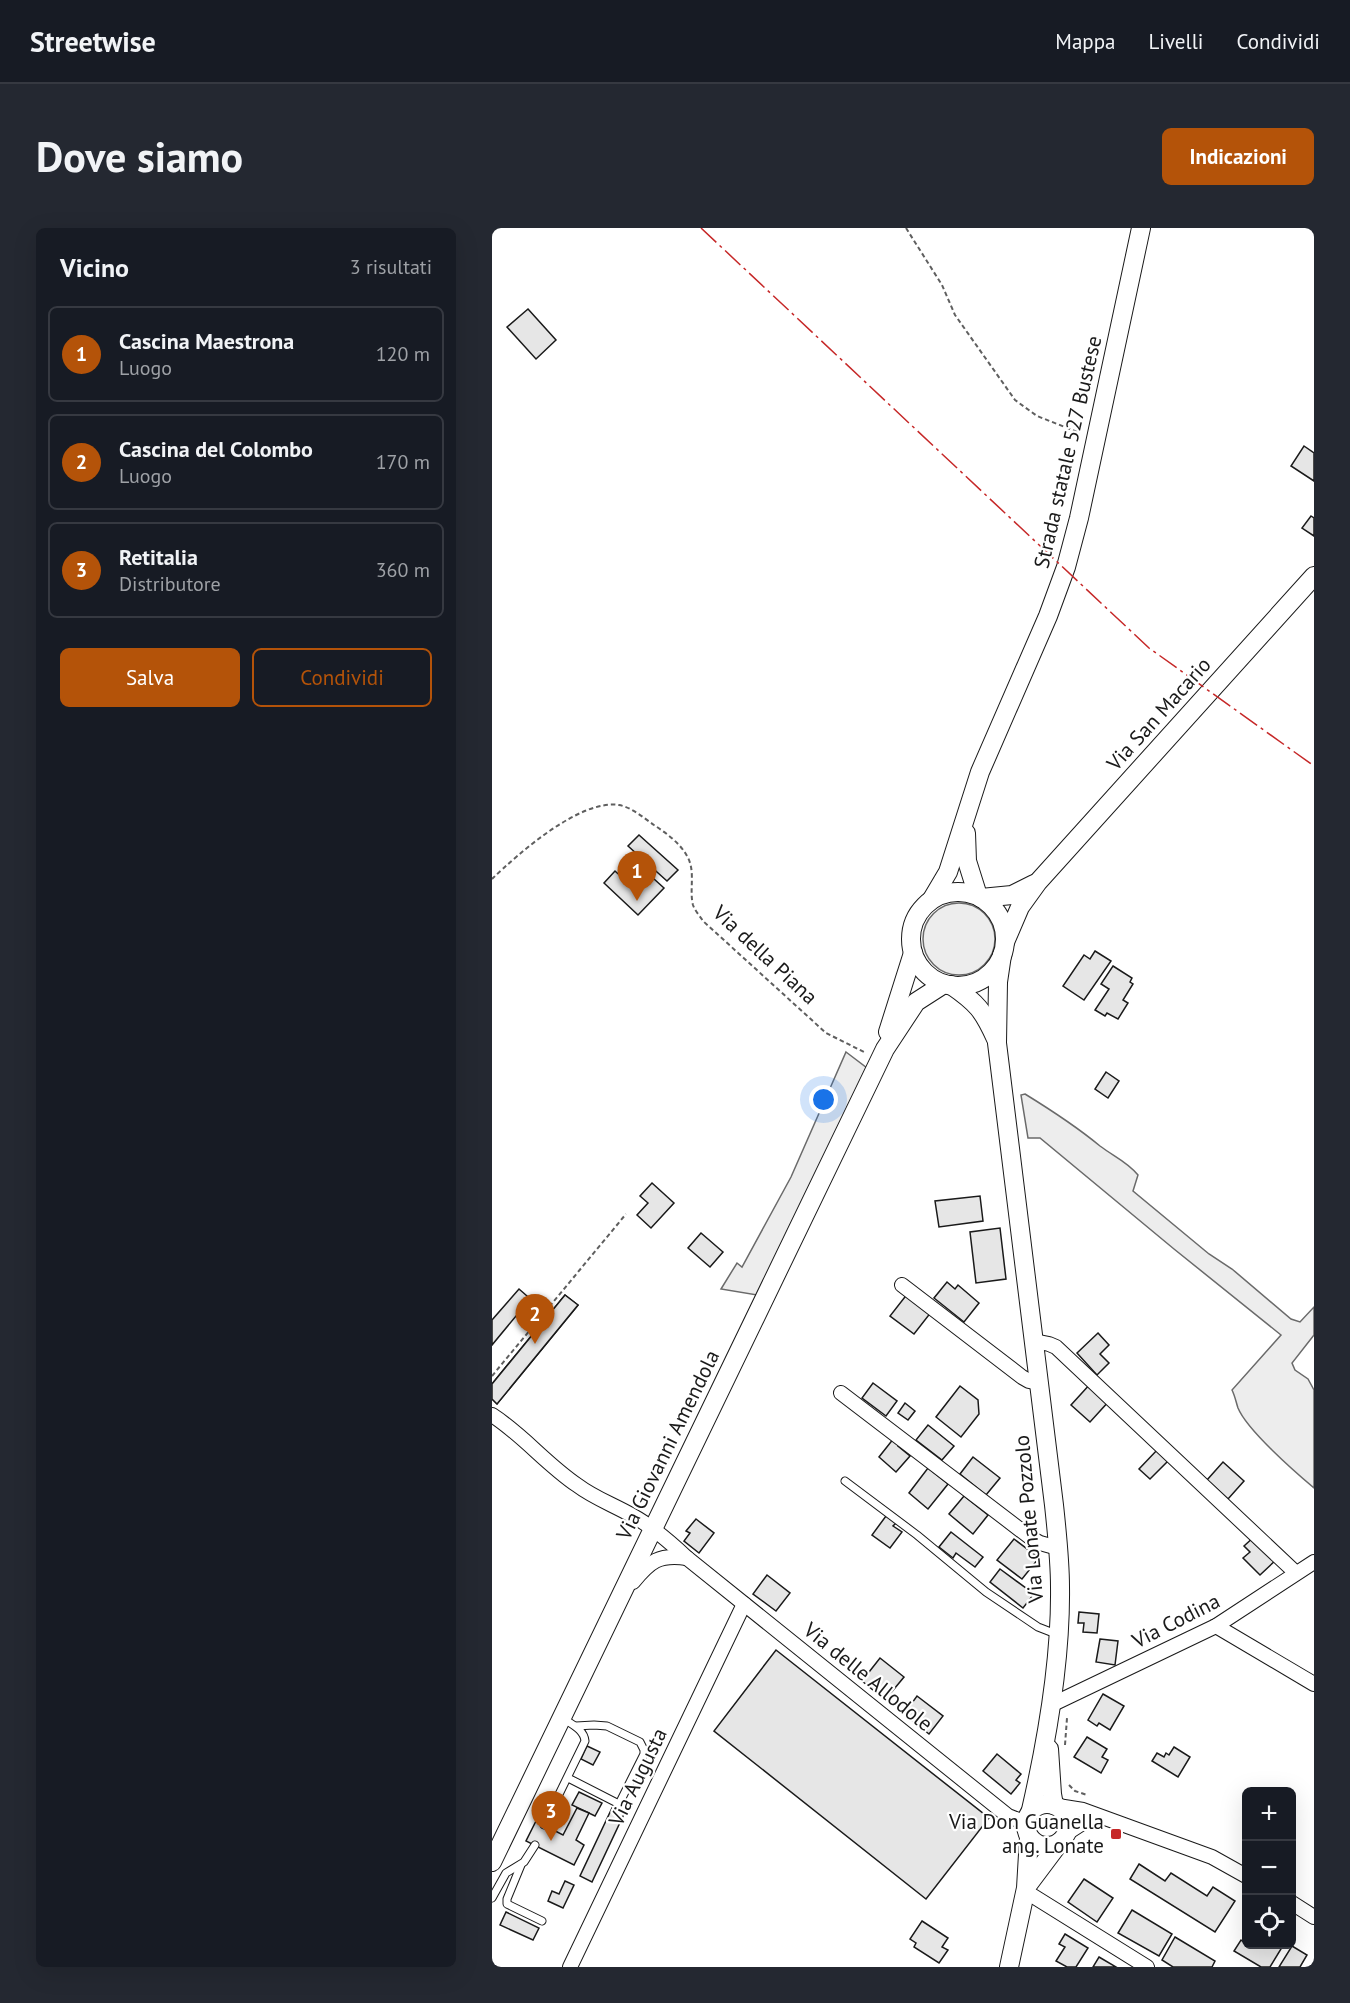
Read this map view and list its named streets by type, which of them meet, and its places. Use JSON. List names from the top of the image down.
{
  "streets": {
    "main road": [
      "Strada statale 527 Bustese",
      "Via San Macario",
      "Via Giovanni Amendola",
      "Via Lonate Pozzolo"
    ],
    "street": ["Via Codina", "Via delle Allodole", "Via Augusta"],
    "path": ["Via della Piana"]
  },
  "crossings": [
    ["Strada statale 527 Bustese", "Via San Macario"],
    ["Via della Piana", "Via Giovanni Amendola"],
    ["Via Giovanni Amendola", "Via delle Allodole"],
    ["Via Lonate Pozzolo", "Via Codina"],
    ["Via delle Allodole", "Via Augusta"]
  ],
  "places": {
    "transit": ["Via Don Guanella ang. Lonate"]
  },
  "page": {
    "header": "Streetwise",
    "nav": ["Mappa", "Livelli", "Condividi"],
    "buttons": [
      "Indicazioni",
      ["Salva", "Condividi"]
    ],
    "title": "Dove siamo",
    "heading": ["Vicino", "3 risultati"],
    "list": [
      {
        "mark": "1",
        "name": "Cascina Maestrona",
        "note": "Luogo",
        "value": "120 m"
      },
      {
        "mark": "2",
        "name": "Cascina del Colombo",
        "note": "Luogo",
        "value": "170 m"
      },
      {
        "mark": "3",
        "name": "Retitalia",
        "note": "Distributore",
        "value": "360 m"
      }
    ],
    "pins": ["1", "2", "3"],
    "map_buttons": ["+", "−"]
  }
}
